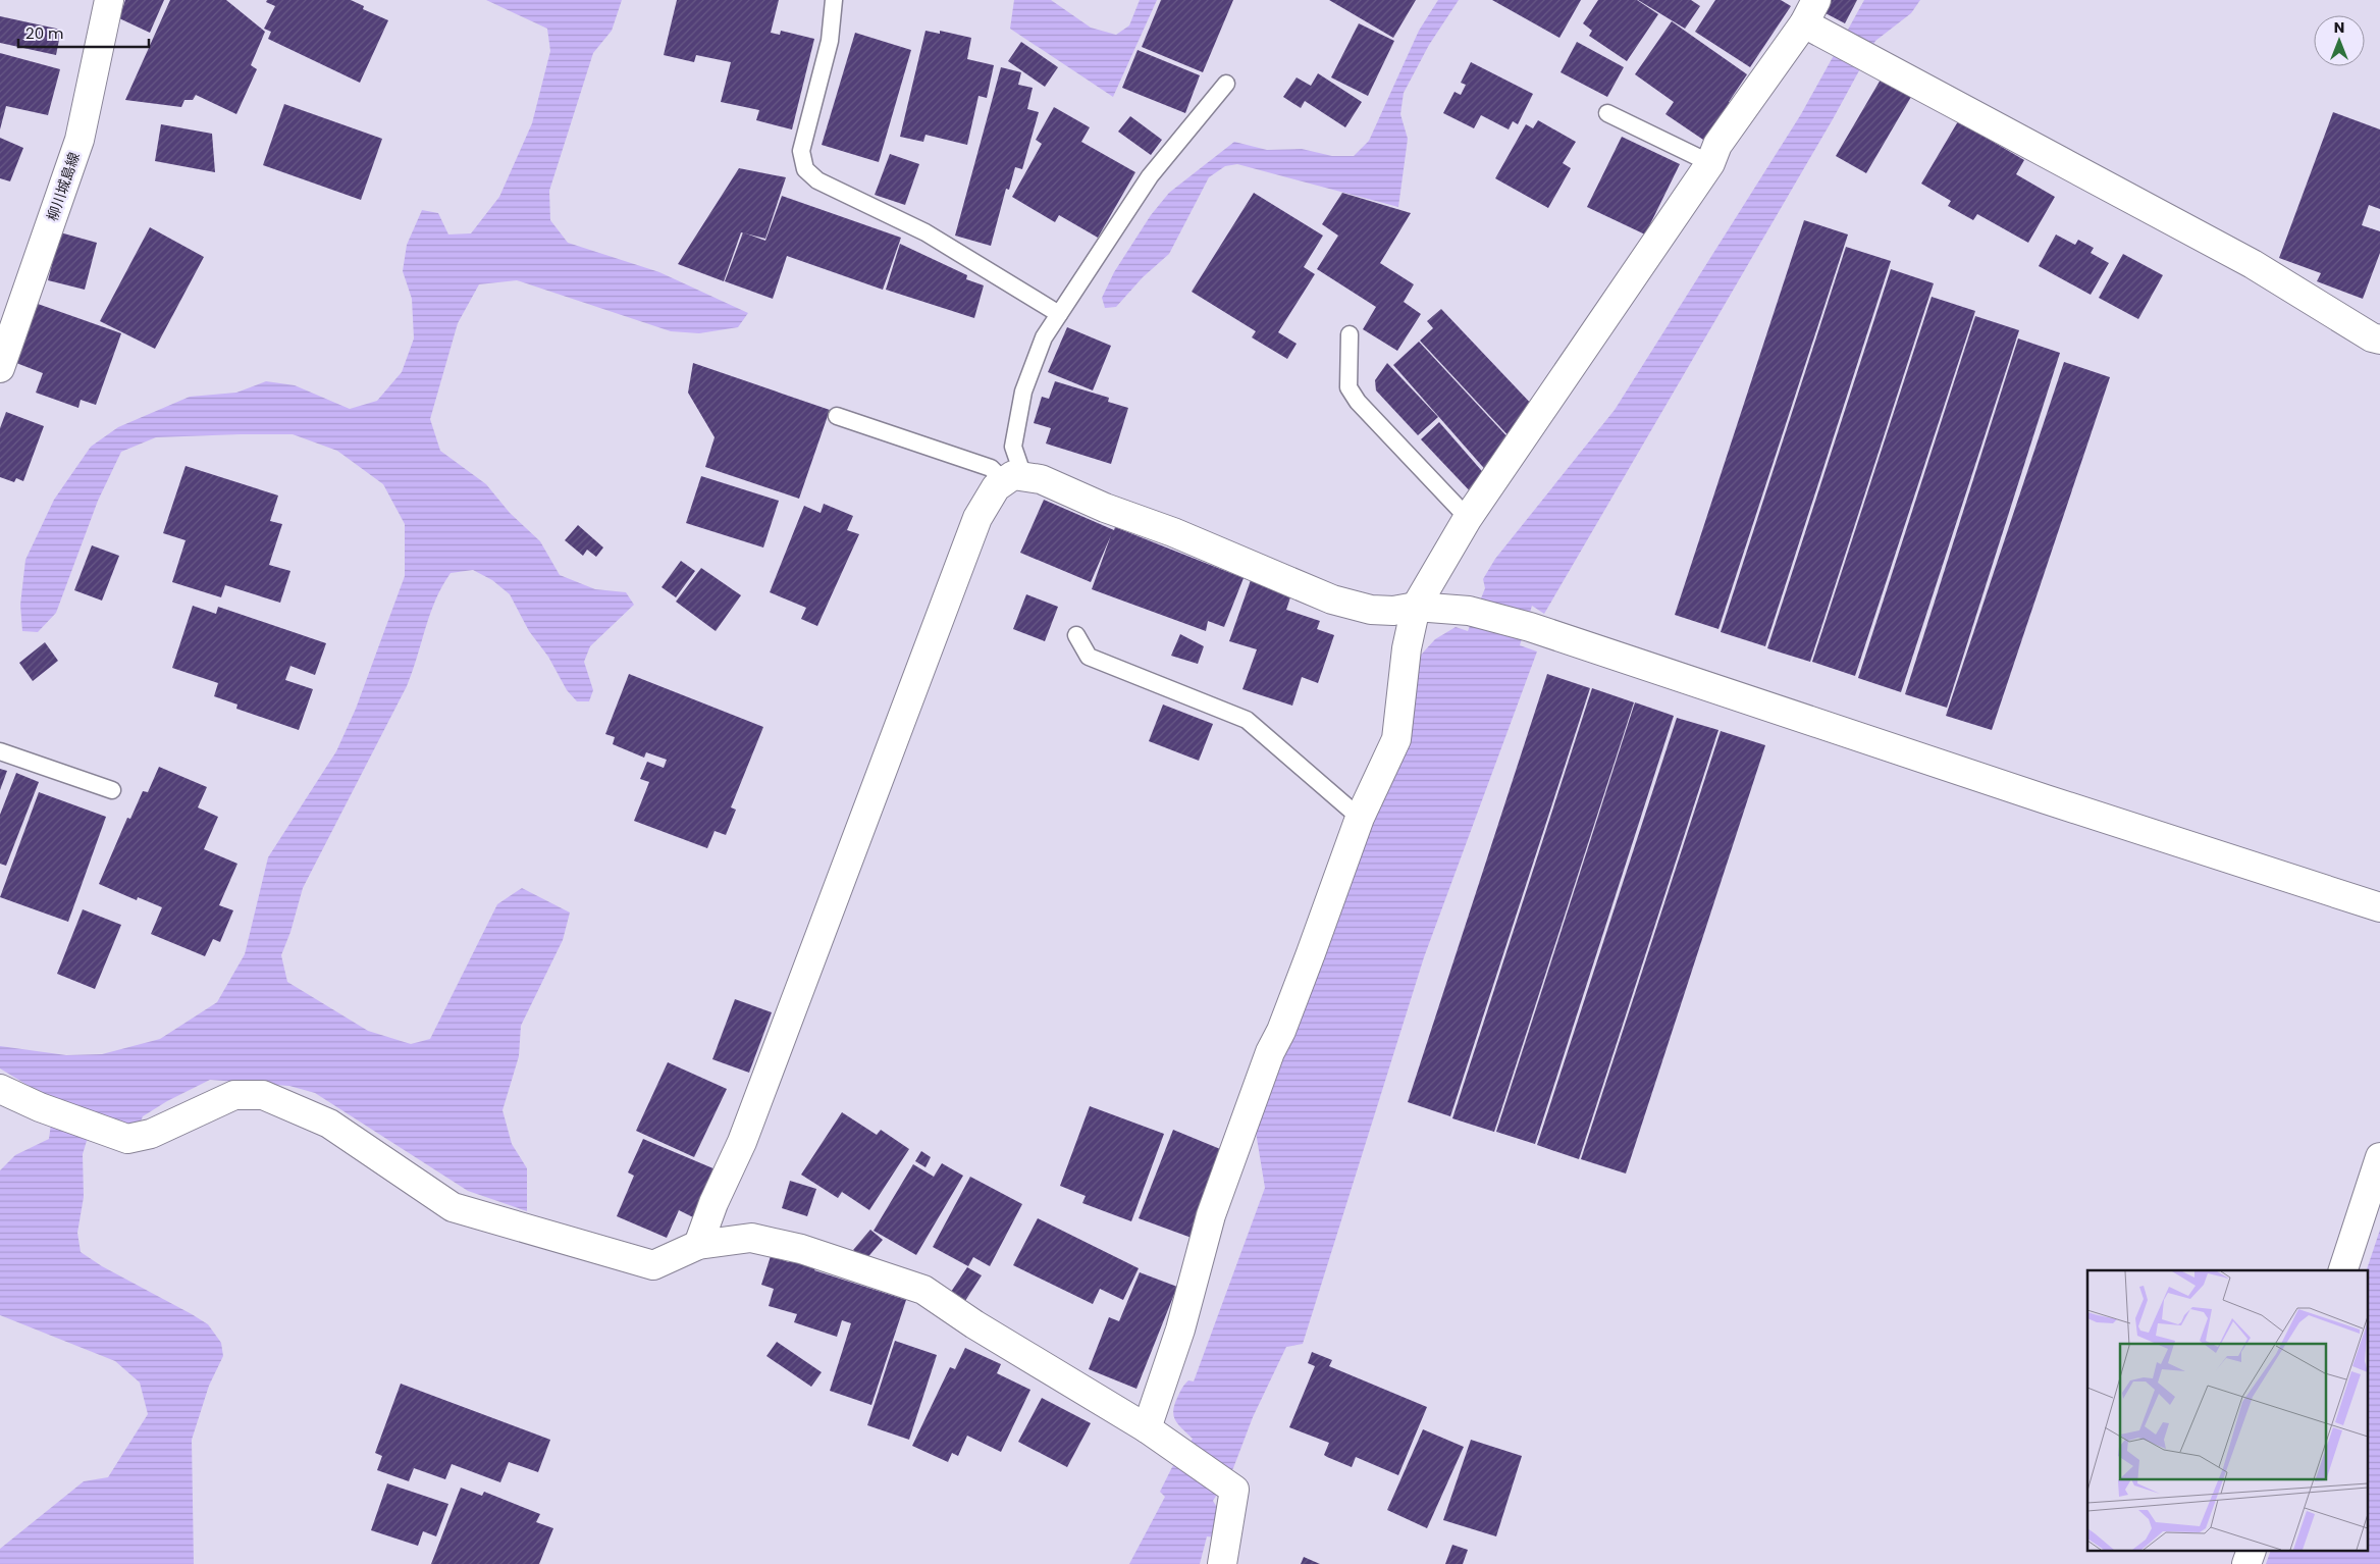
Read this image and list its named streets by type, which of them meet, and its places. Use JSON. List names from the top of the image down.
{
  "streets": {
    "street": ["柳川城島線"]
  },
  "scale_bar": "20 m",
  "north": "top"
}
